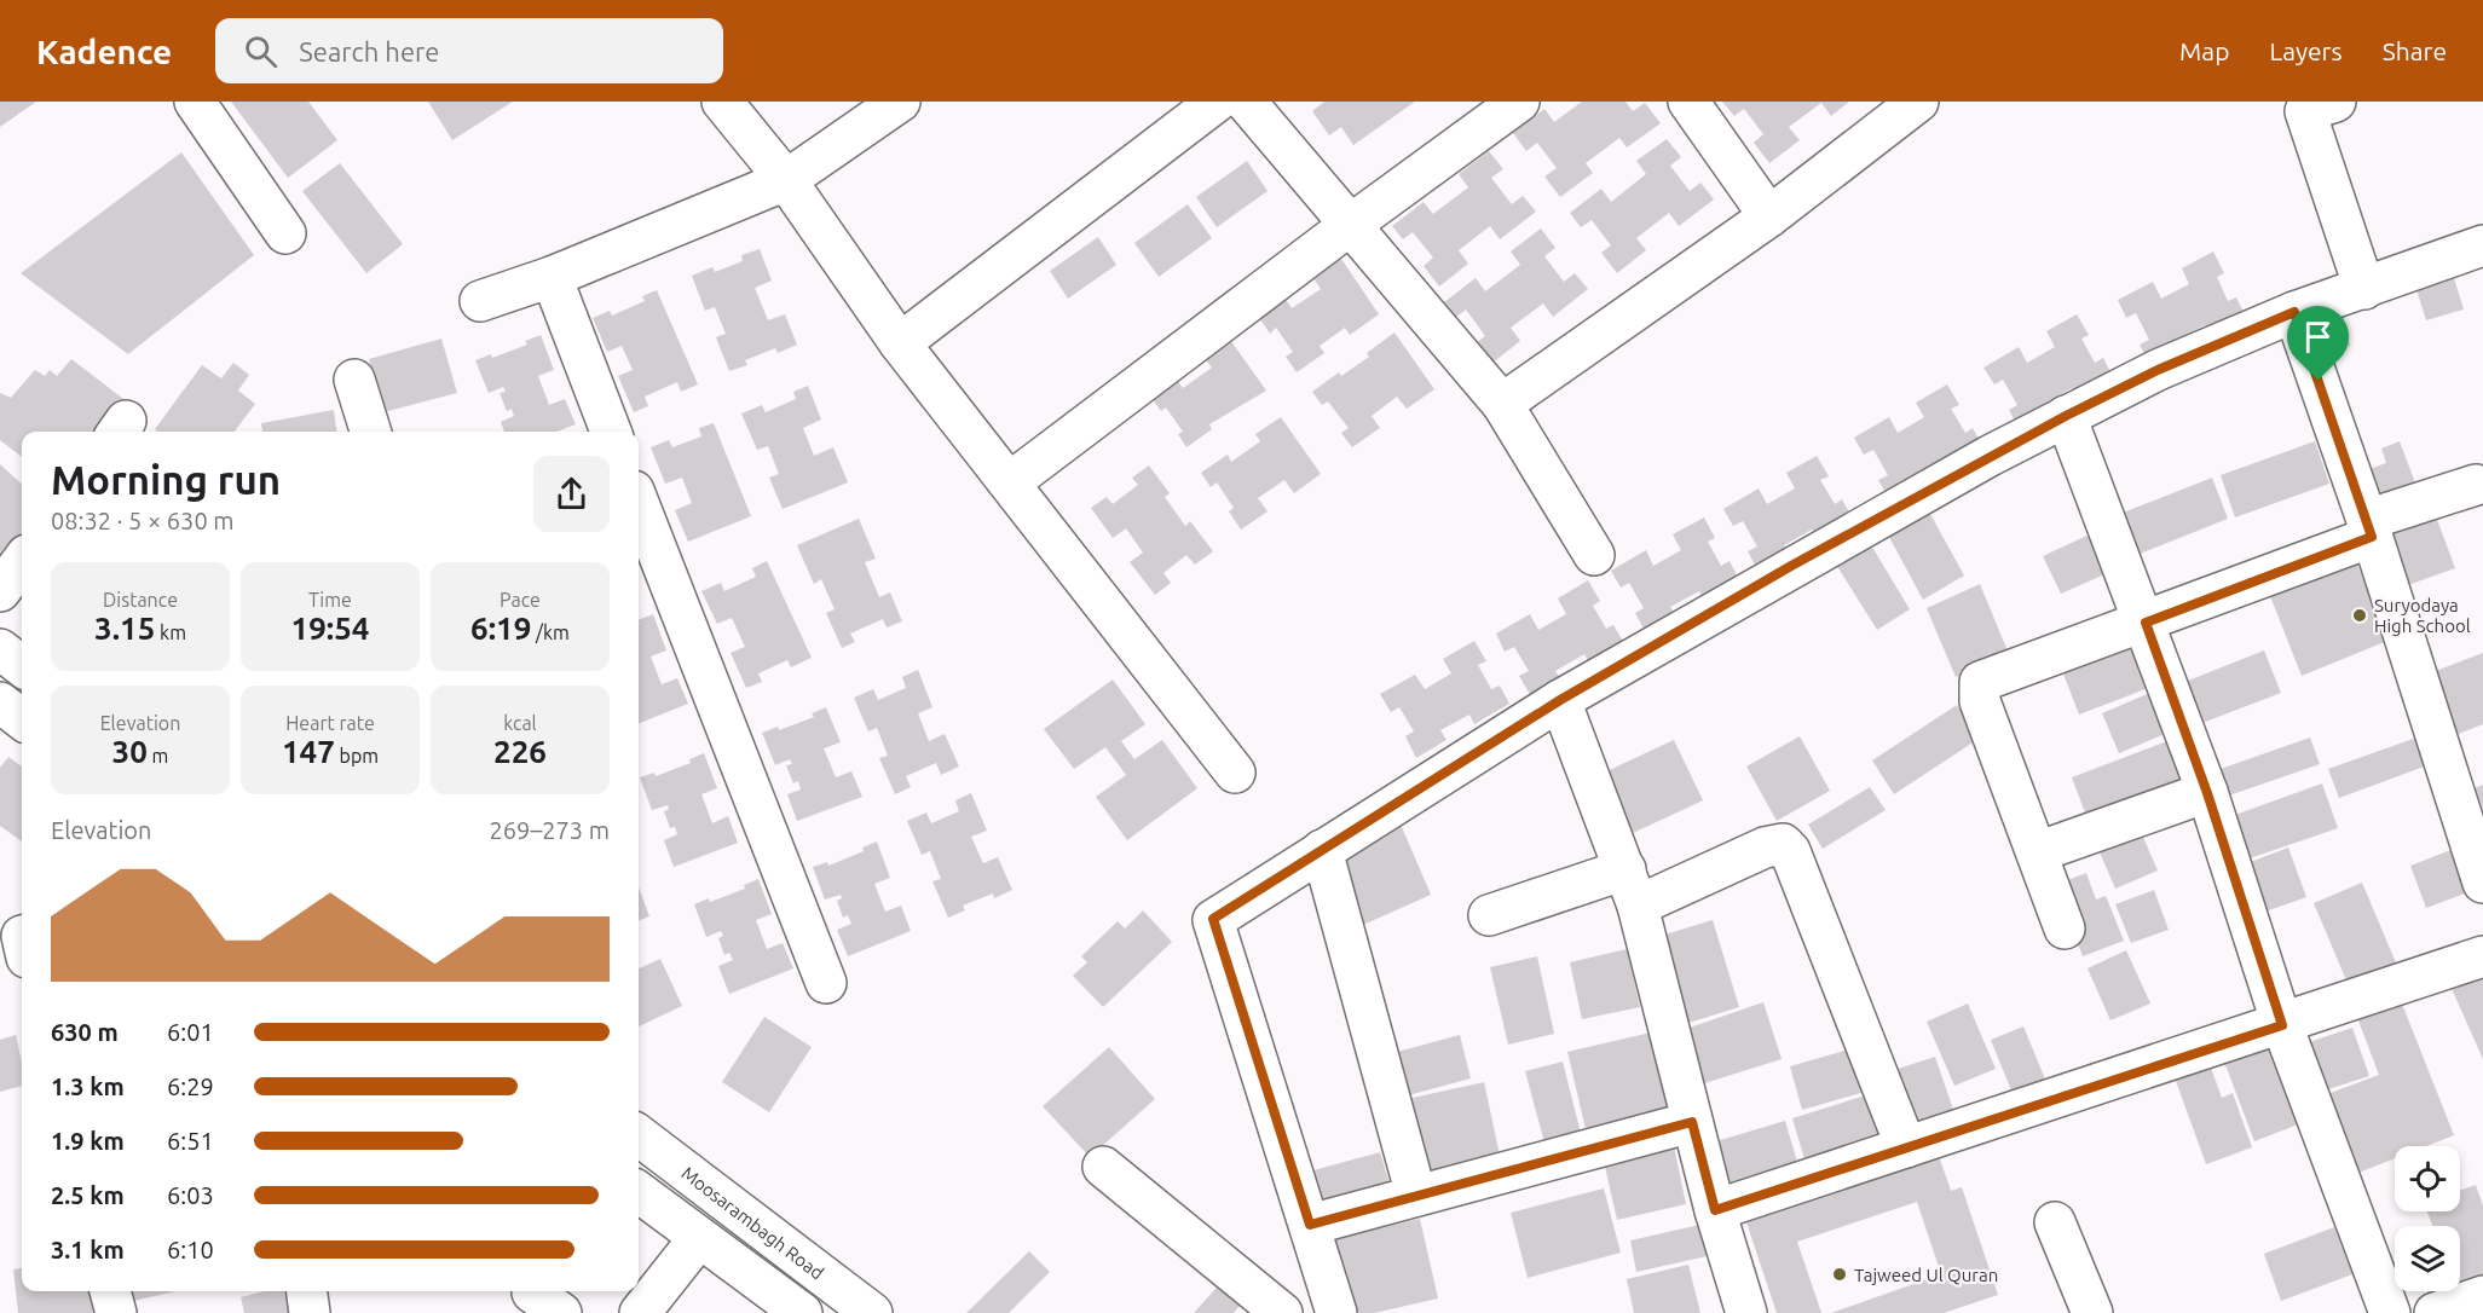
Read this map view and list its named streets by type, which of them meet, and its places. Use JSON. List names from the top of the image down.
{
  "streets": {
    "street": ["Moosarambagh Road"]
  },
  "places": ["Suryodaya High School", "Tajweed Ul Quran"],
  "page": {
    "header": "Kadence",
    "search": "Search here",
    "nav": ["Map", "Layers", "Share"],
    "heading": ["Morning run", "08:32 · 5 × 630 m"],
    "stats": [
      ["Distance", "3.15 km"],
      ["Time", "19:54"],
      ["Pace", "6:19 /km"],
      ["Elevation", "30 m"],
      ["Heart rate", "147 bpm"],
      ["kcal", "226"]
    ],
    "chart": ["Elevation", "269–273 m"],
    "list": [
      {
        "name": "630 m",
        "note": "6:01"
      },
      {
        "name": "1.3 km",
        "note": "6:29"
      },
      {
        "name": "1.9 km",
        "note": "6:51"
      },
      {
        "name": "2.5 km",
        "note": "6:03"
      },
      {
        "name": "3.1 km",
        "note": "6:10"
      }
    ]
  }
}
